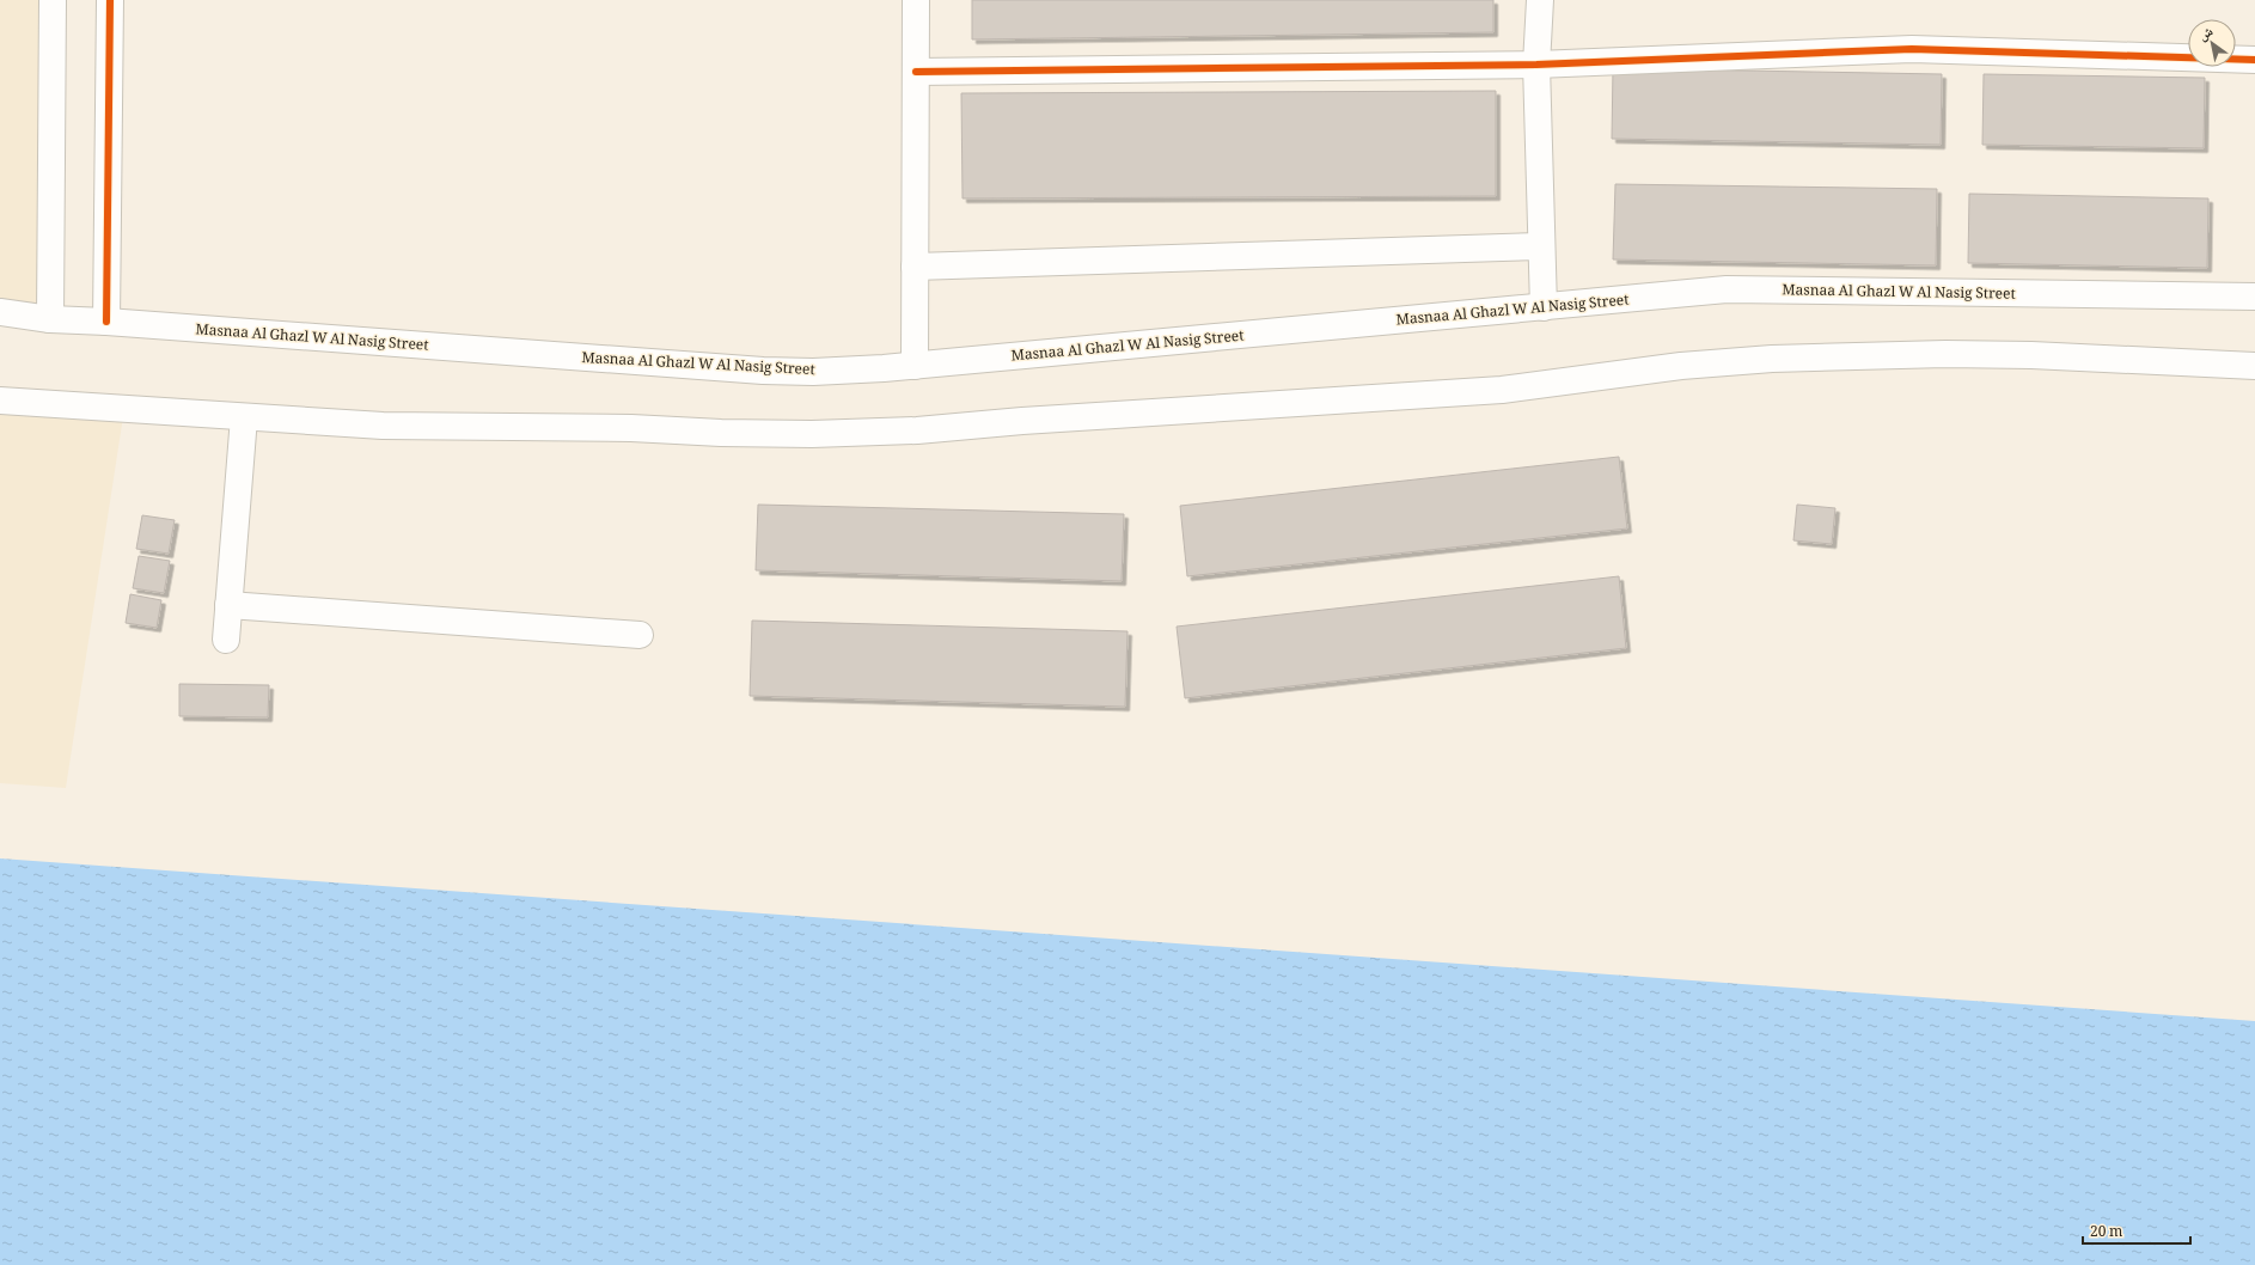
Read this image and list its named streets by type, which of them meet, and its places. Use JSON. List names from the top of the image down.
{
  "streets": {
    "main road": ["Masnaa Al Ghazl W Al Nasig Street"]
  },
  "scale_bar": "20 m",
  "north": "top left"
}
